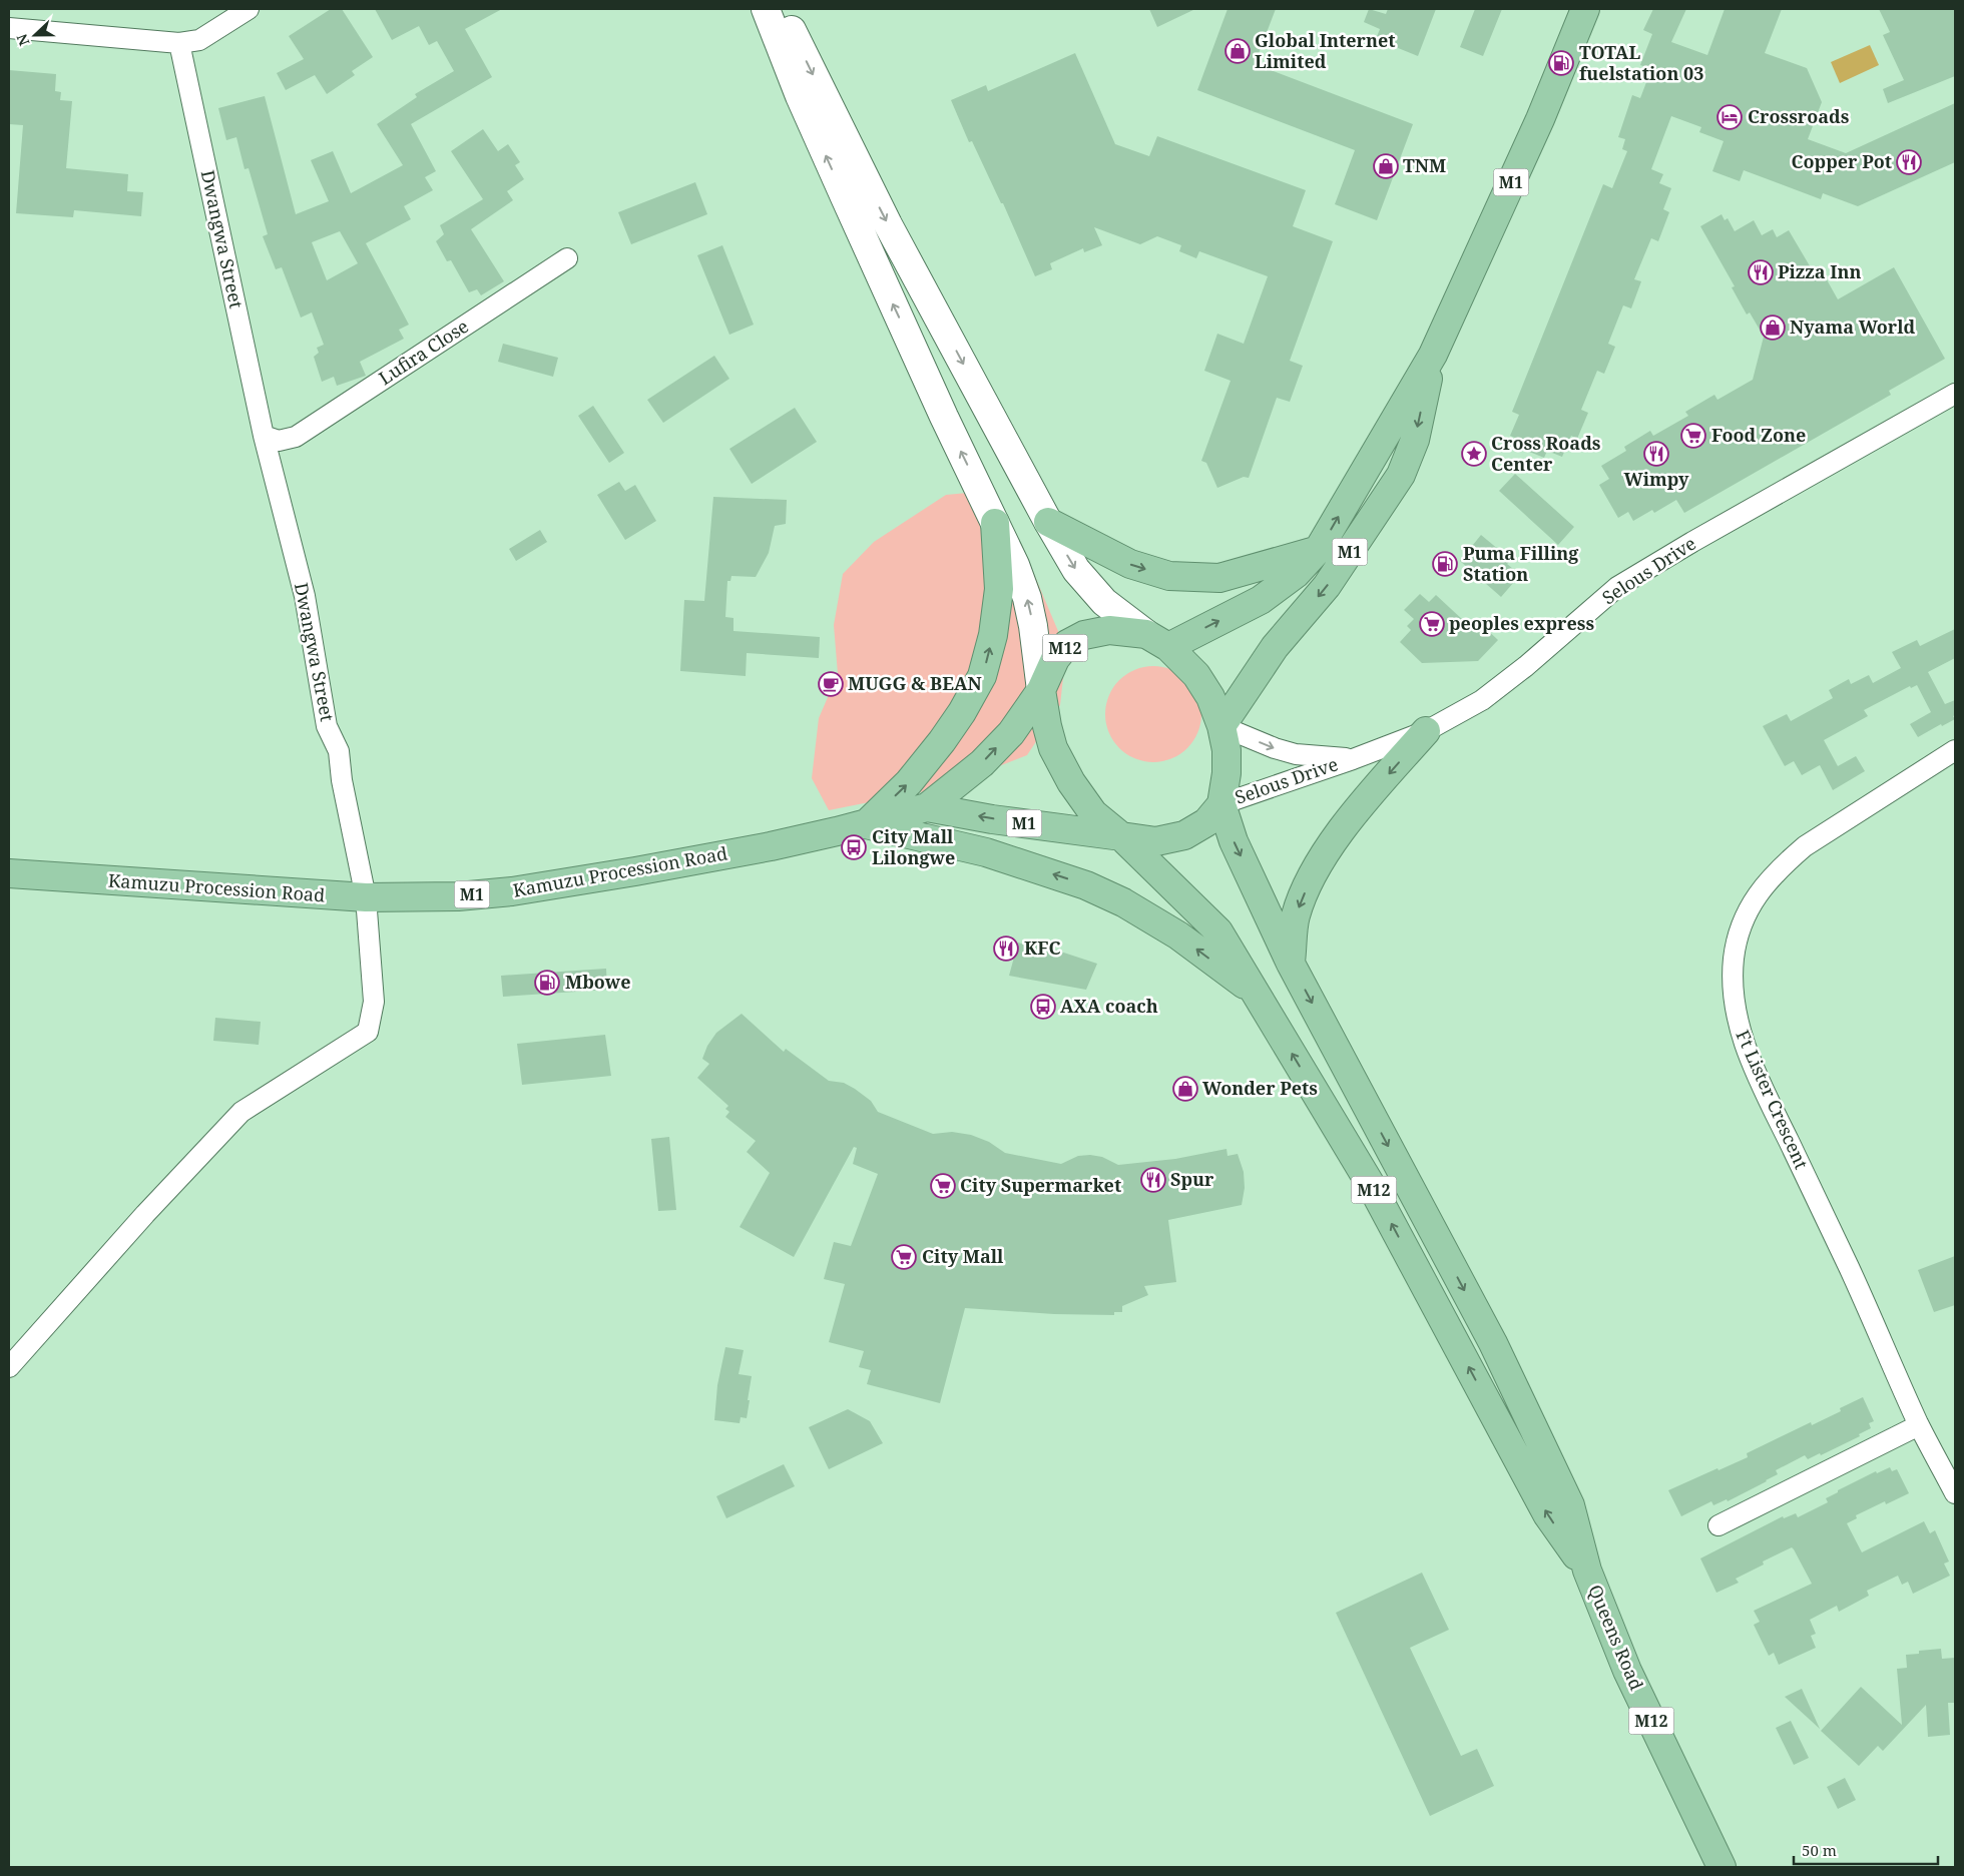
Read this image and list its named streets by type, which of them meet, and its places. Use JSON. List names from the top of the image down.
{
  "streets": {
    "highway": [
      "M1",
      "M12",
      "Kamuzu Procession Road",
      "Queens Road"
    ],
    "street": [
      "Dwangwa Street",
      "Lufira Close",
      "Selous Drive",
      "Ft Lister Crescent"
    ]
  },
  "crossings": [
    ["M1", "Selous Drive"],
    ["M1", "M12"],
    ["M1", "Kamuzu Procession Road"],
    ["Dwangwa Street", "Lufira Close"],
    ["Dwangwa Street", "Kamuzu Procession Road"],
    ["Selous Drive", "M12"],
    ["M12", "Queens Road"]
  ],
  "places": {
    "shop": [
      "Global Internet Limited",
      "TNM",
      "Nyama World",
      "Wonder Pets"
    ],
    "fuel station": ["TOTAL fuelstation 03", "Puma Filling Station", "Mbowe"],
    "hotel": ["Crossroads"],
    "restaurant": [
      "Copper Pot",
      "Pizza Inn",
      "Wimpy",
      "KFC",
      "Spur"
    ],
    "supermarket": [
      "Food Zone",
      "peoples express",
      "City Supermarket",
      "City Mall"
    ],
    "place": ["Cross Roads Center"],
    "cafe": ["MUGG & BEAN"],
    "bus stop": ["City Mall Lilongwe", "AXA coach"]
  },
  "scale_bar": "50 m",
  "north": "left"
}
